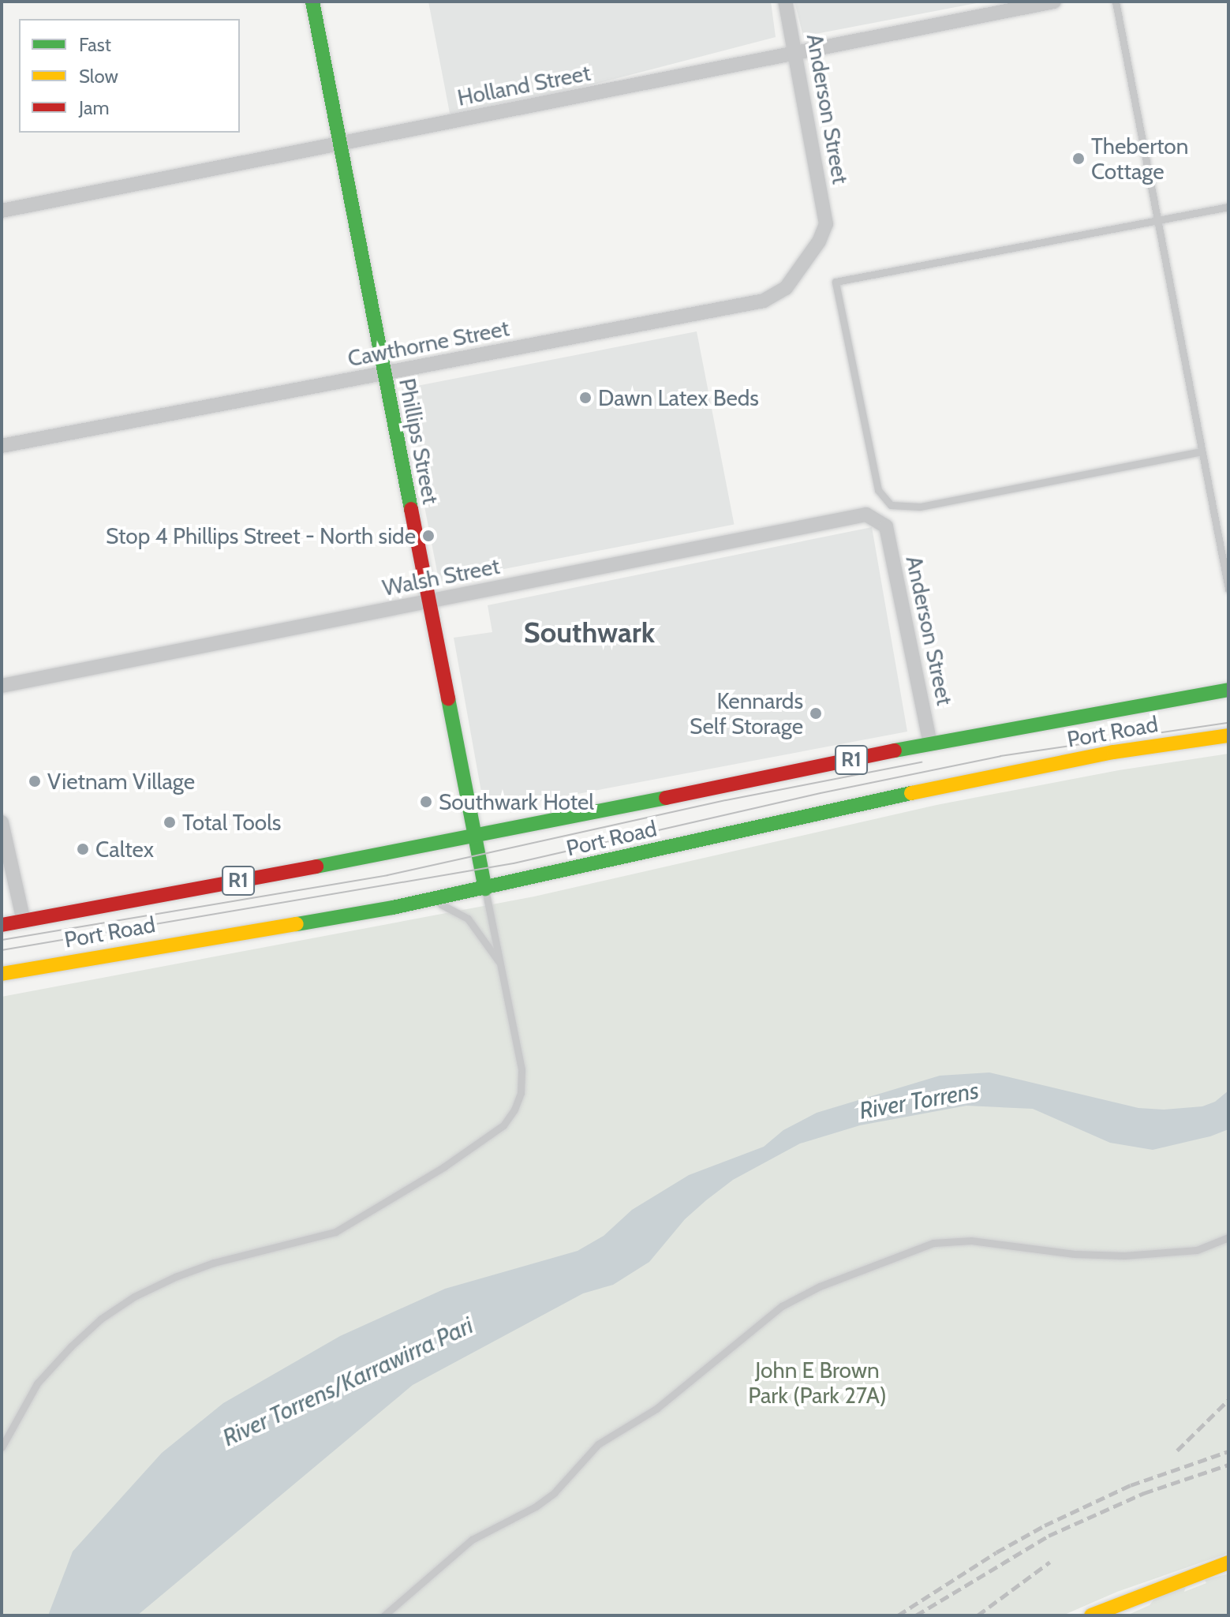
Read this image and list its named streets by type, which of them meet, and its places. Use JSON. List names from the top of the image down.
{
  "streets": {
    "main road": ["Phillips Street", "Port Road", "R1"],
    "street": [
      "Holland Street",
      "Anderson Street",
      "Cawthorne Street",
      "Walsh Street"
    ]
  },
  "crossings": [
    ["Holland Street", "Anderson Street"],
    ["Holland Street", "Phillips Street"],
    ["Anderson Street", "Cawthorne Street"],
    ["Anderson Street", "Walsh Street"],
    ["Anderson Street", "Port Road"],
    ["Cawthorne Street", "Phillips Street"],
    ["Phillips Street", "Walsh Street"],
    ["Phillips Street", "Port Road"]
  ],
  "districts": ["Southwark"],
  "water": ["River Torrens", "River Torrens/Karrawirra Pari"],
  "parks": ["John E Brown Park (Park 27A)"],
  "places": [
    "Theberton Cottage",
    "Dawn Latex Beds",
    "Stop 4 Phillips Street - North side",
    "Kennards Self Storage",
    "Vietnam Village",
    "Southwark Hotel",
    "Total Tools",
    "Caltex"
  ],
  "legend": ["Fast", "Slow", "Jam"]
}
